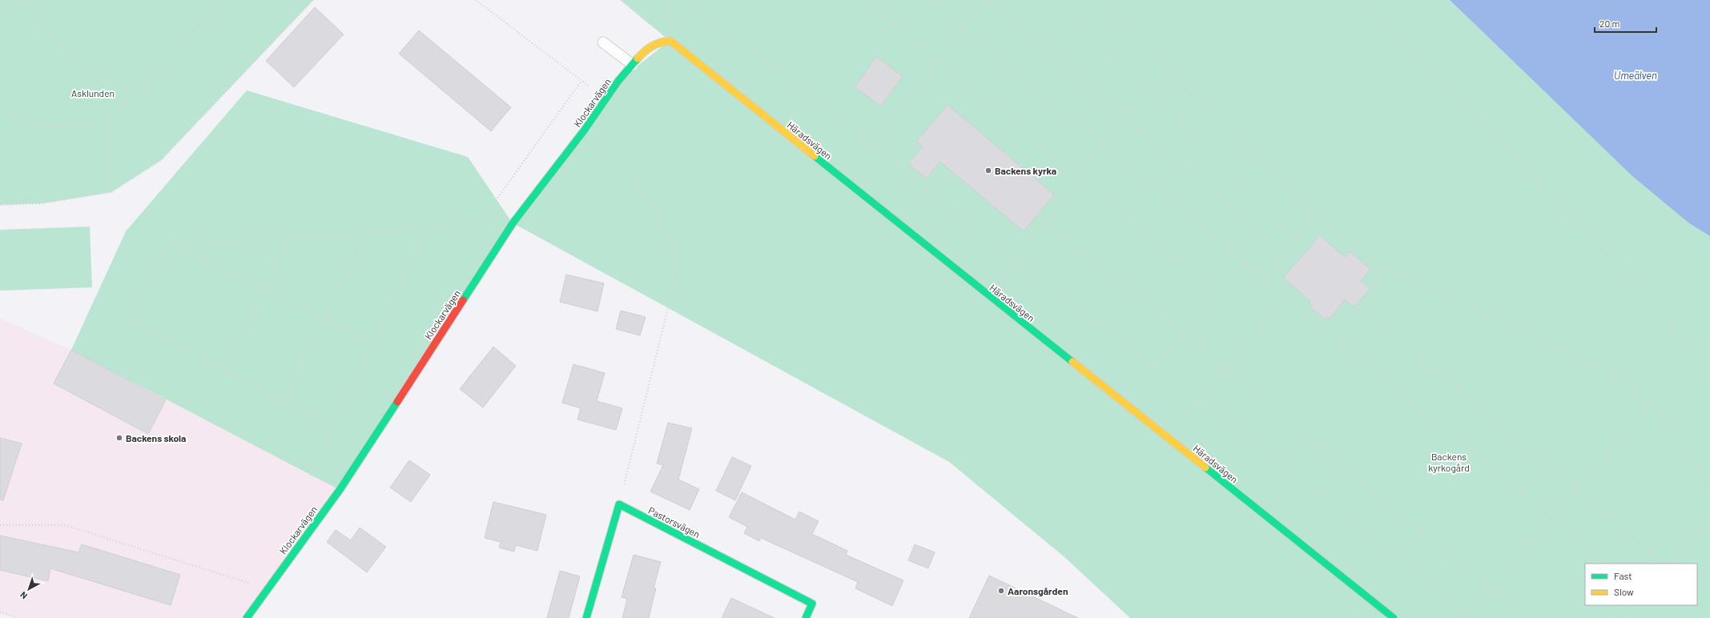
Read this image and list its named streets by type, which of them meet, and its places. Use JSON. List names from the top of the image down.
{
  "streets": {
    "street": ["Klockarvägen", "Häradsvägen", "Pastorsvägen"]
  },
  "crossings": [
    ["Klockarvägen", "Häradsvägen"]
  ],
  "water": ["Umeälven"],
  "parks": ["Asklunden", "Backens kyrkogård"],
  "places": ["Backens kyrka", "Backens skola", "Aaronsgården"],
  "legend": ["Fast", "Slow"],
  "scale_bar": "20 m",
  "north": "bottom left"
}
